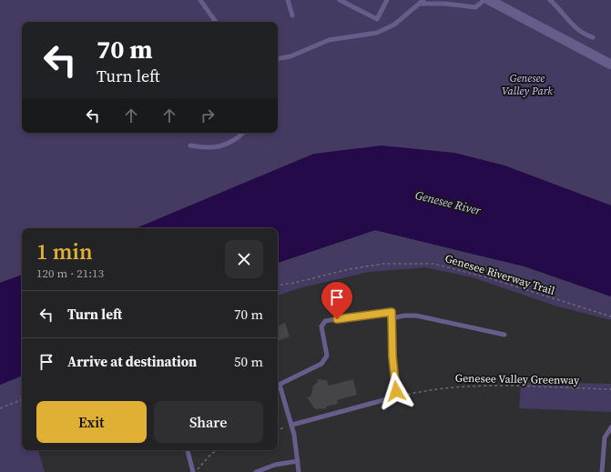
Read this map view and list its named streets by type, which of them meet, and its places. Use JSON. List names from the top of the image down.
{
  "streets": {
    "path": ["Genesee Riverway Trail", "Genesee Valley Greenway"]
  },
  "water": ["Genesee River"],
  "parks": ["Genesee Valley Park"],
  "page": {
    "turn": ["70 m", "Turn left"],
    "heading": ["1 min", "120 m · 21:13"],
    "list": [
      {
        "name": "Turn left",
        "value": "70 m"
      },
      {
        "name": "Arrive at destination",
        "value": "50 m"
      }
    ],
    "buttons": ["Exit", "Share"]
  }
}
